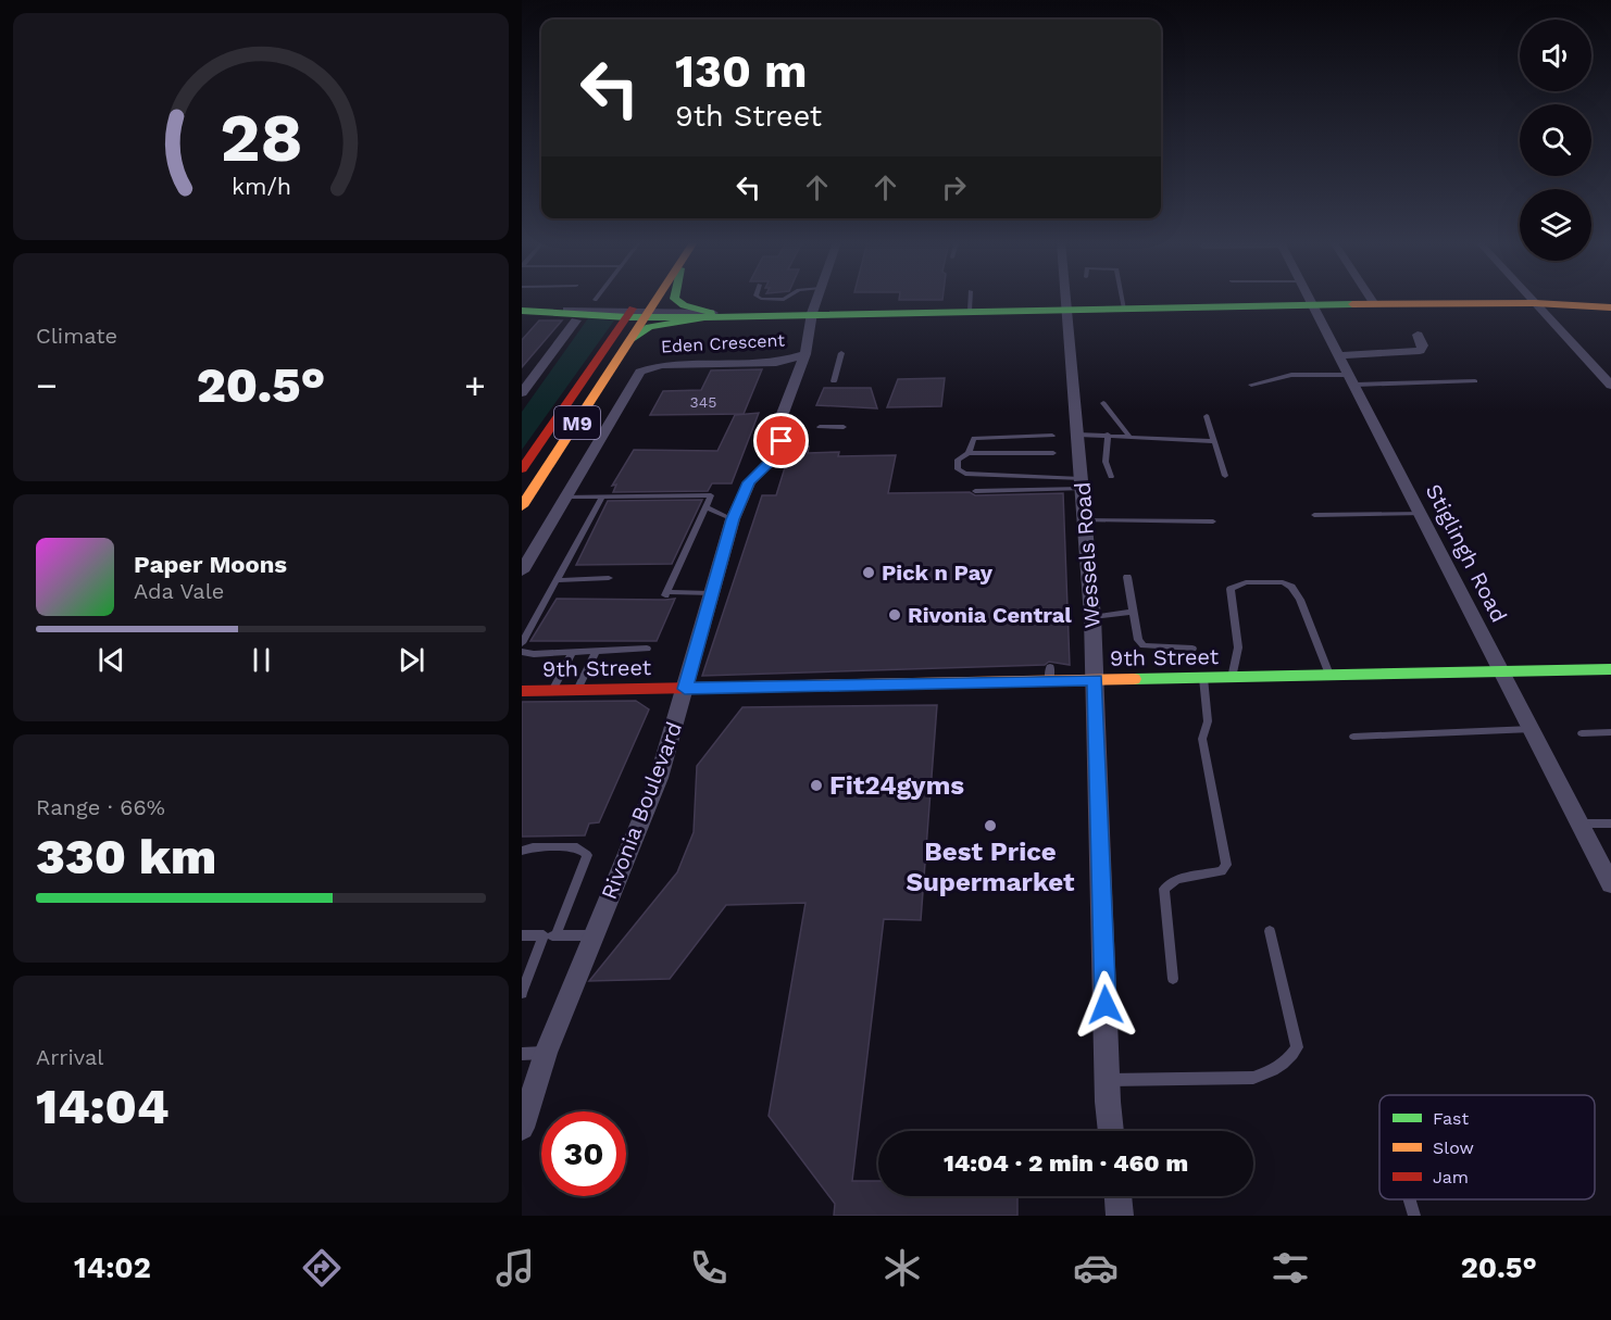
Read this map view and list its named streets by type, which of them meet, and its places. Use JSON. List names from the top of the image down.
{
  "streets": {
    "street": [
      "Eden Crescent",
      "M9",
      "Stiglingh Road",
      "Wessels Road",
      "9th Street",
      "Rivonia Boulevard"
    ]
  },
  "crossings": [
    ["Eden Crescent", "Rivonia Boulevard"],
    ["Stiglingh Road", "9th Street"],
    ["Wessels Road", "9th Street"],
    ["9th Street", "Rivonia Boulevard"]
  ],
  "places": [
    "Pick n Pay",
    "Rivonia Central",
    "Fit24gyms",
    "Best Price Supermarket"
  ],
  "house_numbers": ["345"],
  "legend": ["Fast", "Slow", "Jam"],
  "page": {
    "turn": ["130 m", "9th Street"],
    "tile": [
      "Climate",
      ["Range · 66%", "330 km"],
      ["Arrival", "14:04"]
    ],
    "heat": ["−", "20.5°", "+"],
    "song": ["Paper Moons", "Ada Vale"],
    "limit": "30",
    "trip": "14:04 · 2 min · 460 m",
    "tabs": ["14:02", "20.5°"],
    "gauge": ["28", "km/h"]
  }
}
